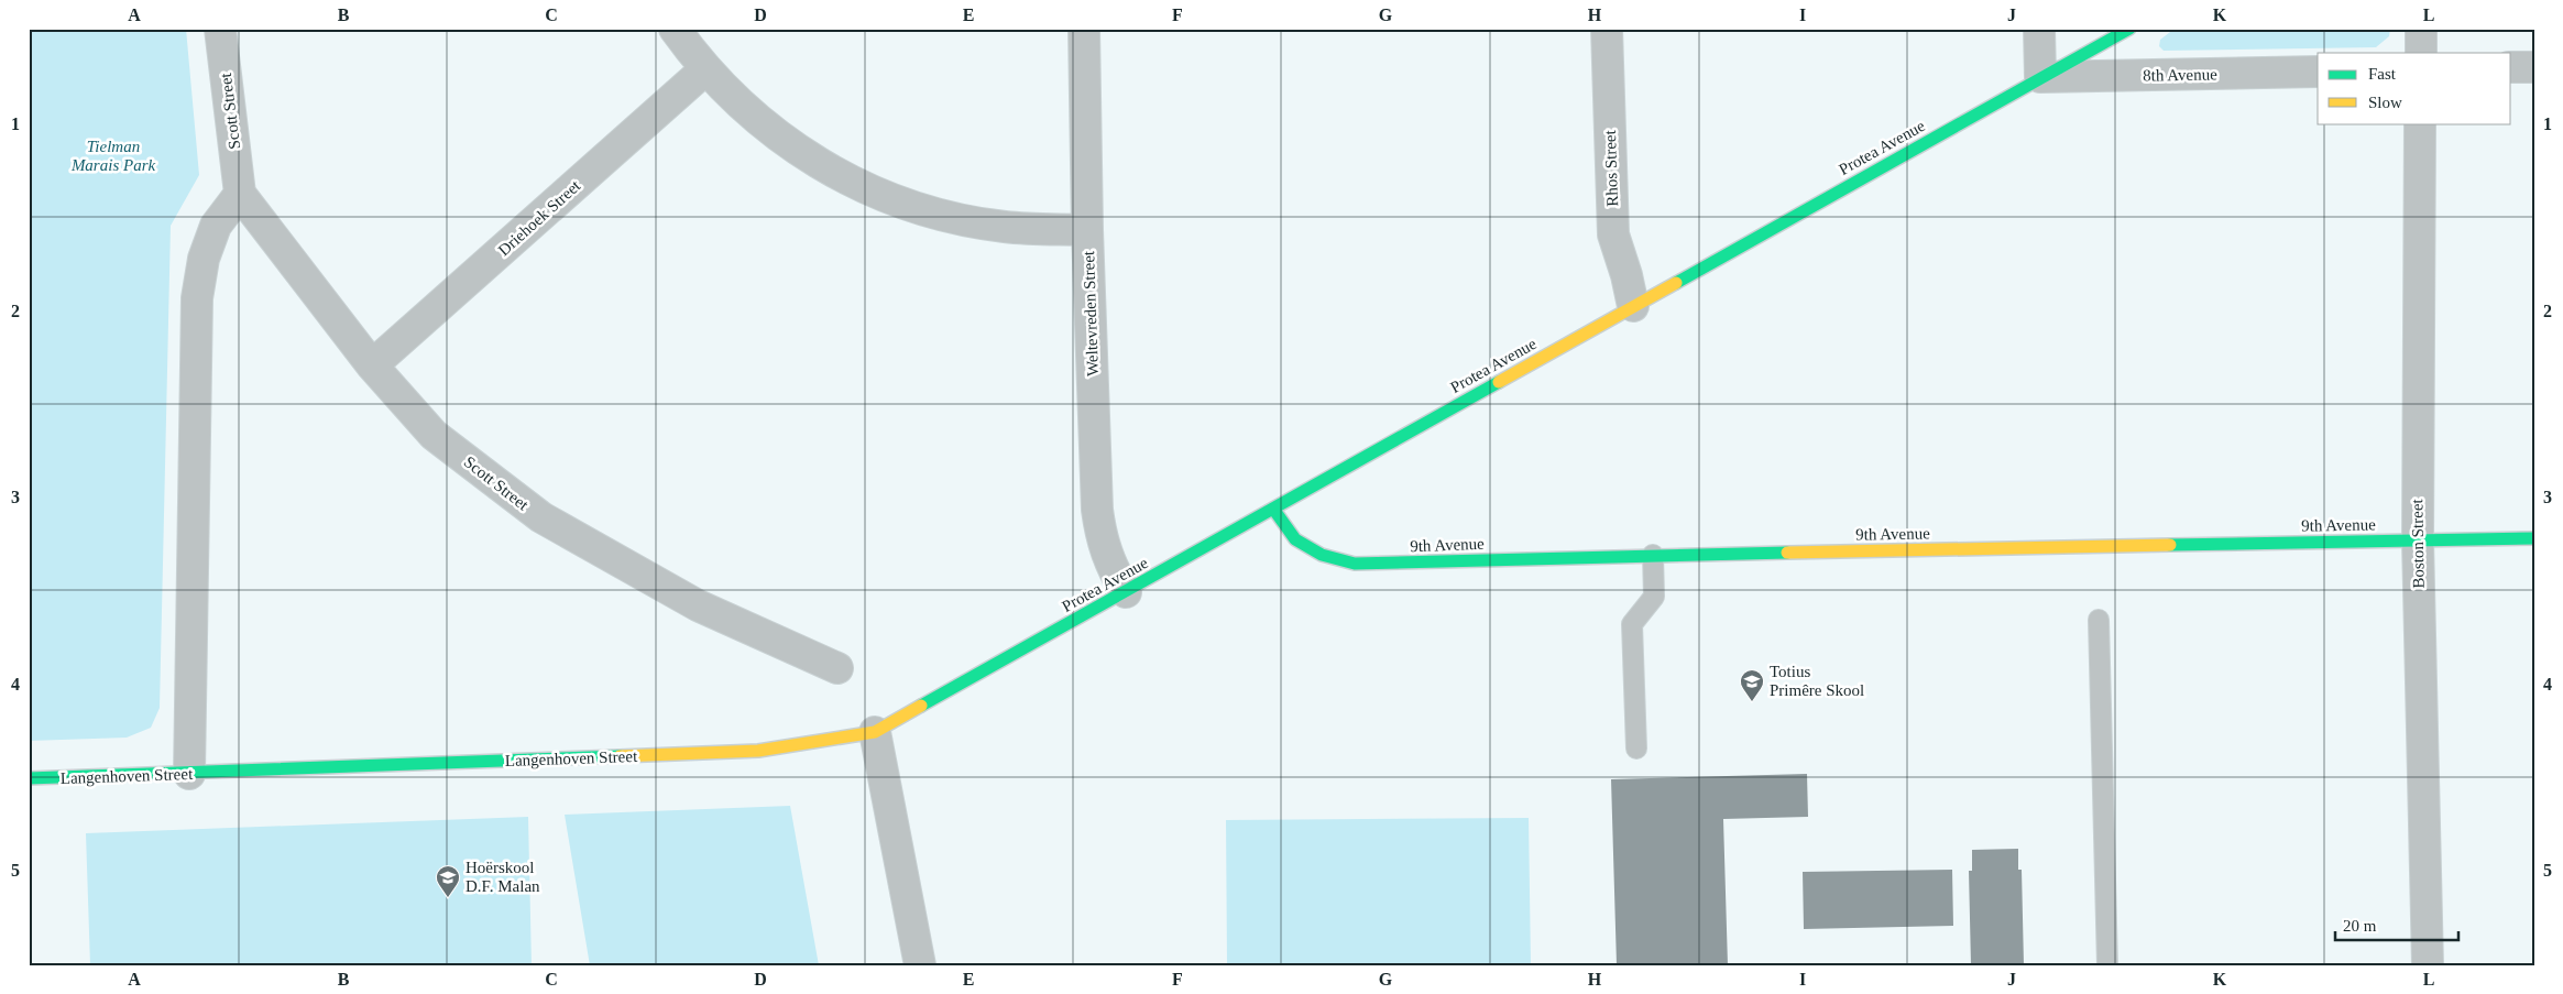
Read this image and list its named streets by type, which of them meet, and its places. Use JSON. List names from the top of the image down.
{
  "streets": {
    "street": [
      "8th Avenue",
      "Scott Street",
      "Protea Avenue",
      "Rhos Street",
      "Driehoek Street",
      "Weltevreden Street",
      "9th Avenue",
      "Boston Street",
      "Langenhoven Street"
    ]
  },
  "crossings": [
    ["8th Avenue", "Protea Avenue"],
    ["Scott Street", "Driehoek Street"],
    ["Protea Avenue", "Rhos Street"],
    ["Protea Avenue", "Weltevreden Street"],
    ["Protea Avenue", "9th Avenue"],
    ["Protea Avenue", "Langenhoven Street"],
    ["9th Avenue", "Boston Street"]
  ],
  "parks": ["Tielman Marais Park"],
  "places": {
    "school or university": ["Totius Primêre Skool", "Hoërskool D.F. Malan"]
  },
  "legend": ["Fast", "Slow"],
  "scale_bar": "20 m",
  "grid": {
    "columns": [
      "A",
      "B",
      "C",
      "D",
      "E",
      "F",
      "G",
      "H",
      "I",
      "J",
      "K",
      "L"
    ],
    "rows": [
      "1",
      "2",
      "3",
      "4",
      "5"
    ]
  }
}
